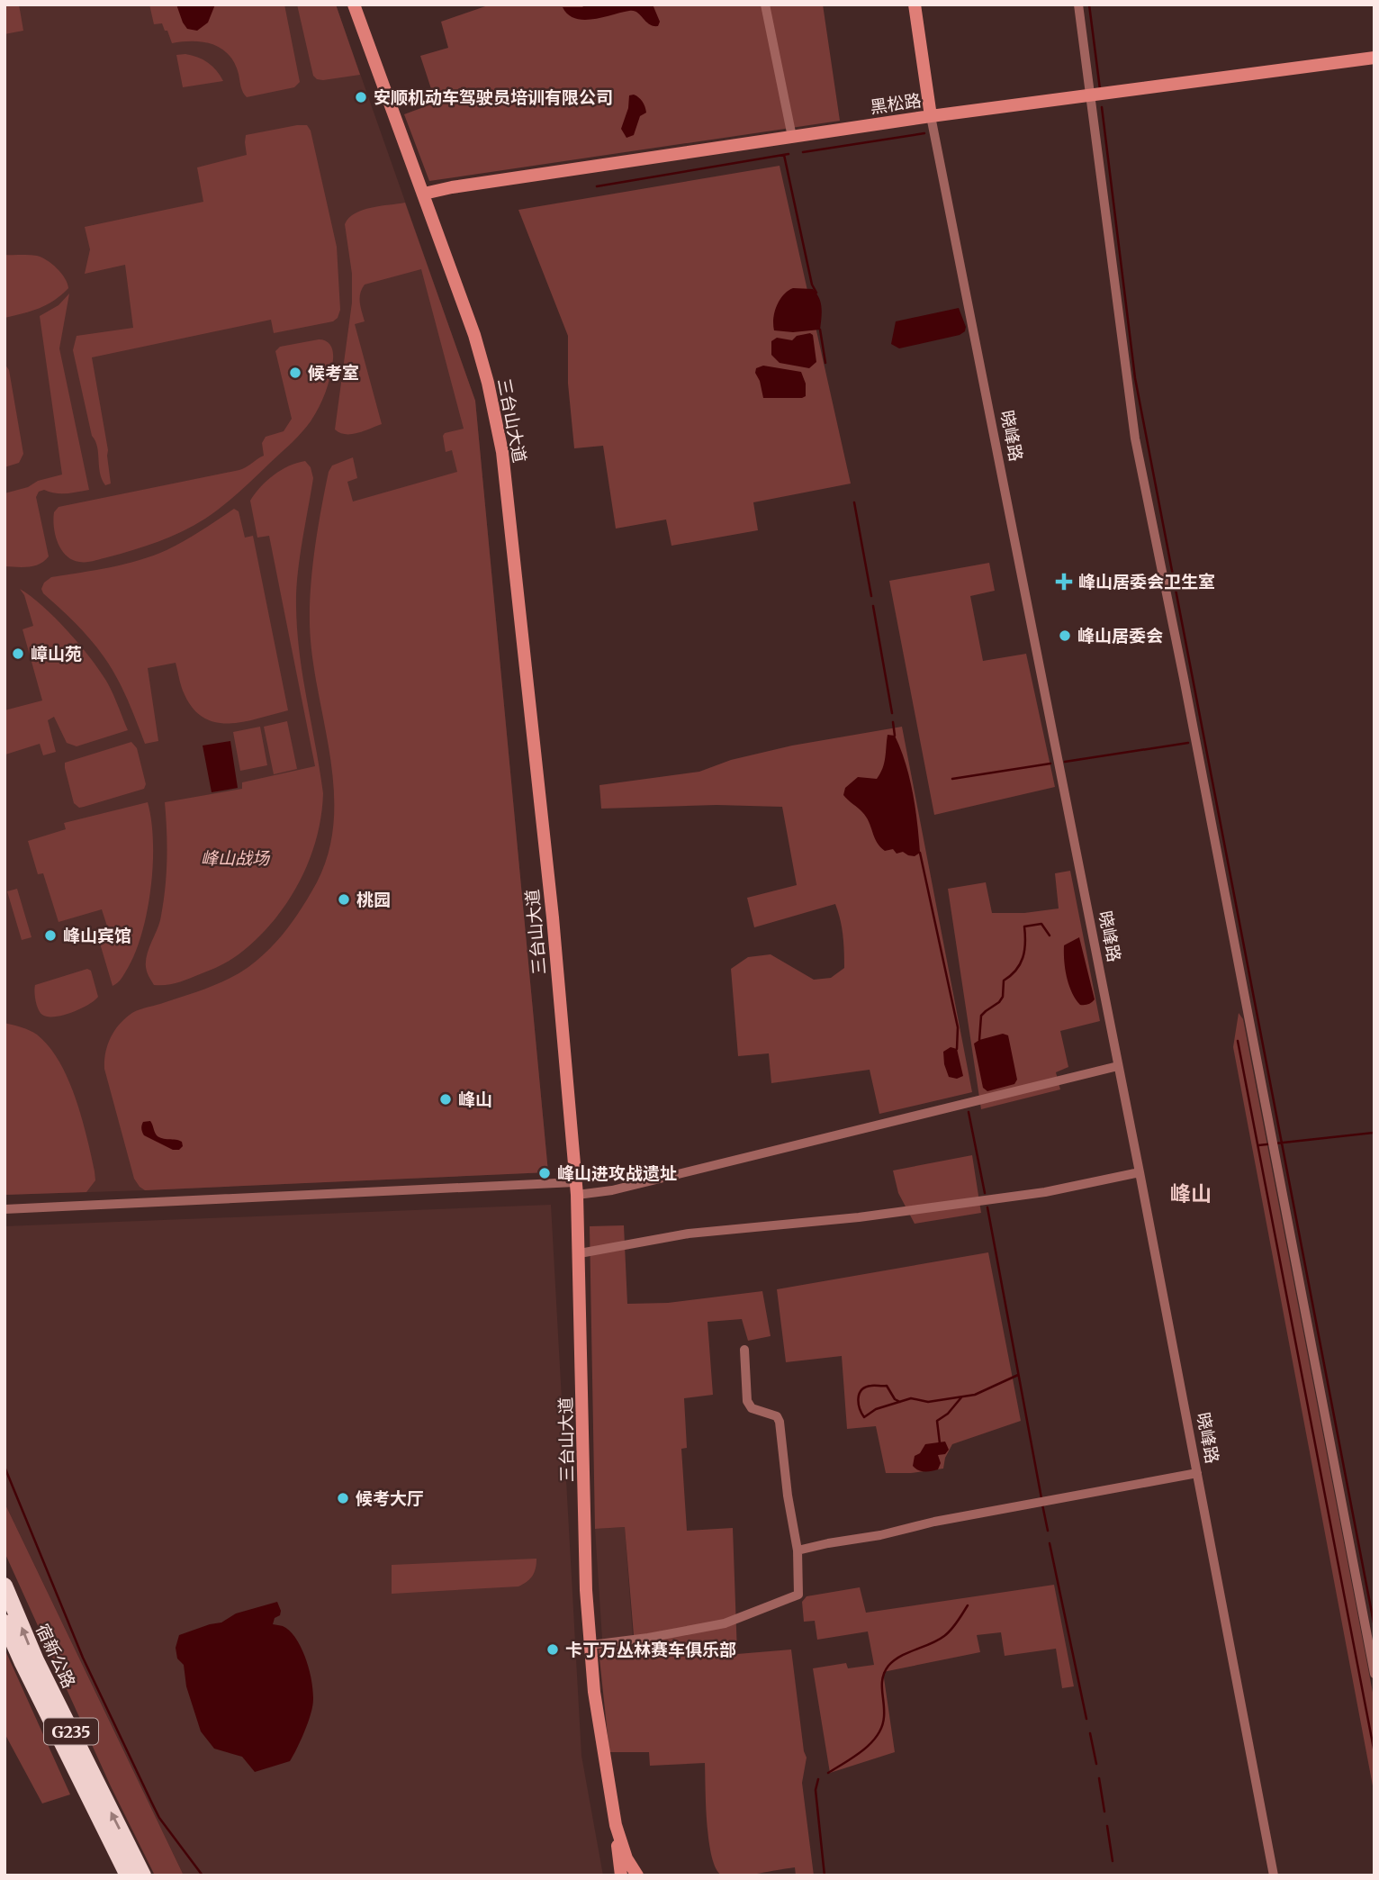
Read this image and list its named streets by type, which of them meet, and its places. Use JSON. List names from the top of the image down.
{
  "streets": {
    "highway": ["宿新公路", "G235"],
    "main road": ["黑松路", "三台山大道", "晓峰路"]
  },
  "crossings": [
    ["黑松路", "三台山大道"],
    ["黑松路", "晓峰路"]
  ],
  "districts": ["峰山"],
  "parks": ["峰山战场"],
  "places": {
    "other": [
      "安顺机动车驾驶员培训有限公司",
      "候考室",
      "峰山居委会",
      "嶂山苑",
      "桃园",
      "峰山宾馆",
      "峰山",
      "峰山进攻战遗址",
      "候考大厅",
      "卡丁万丛林赛车俱乐部"
    ],
    "health": ["峰山居委会卫生室"]
  }
}
